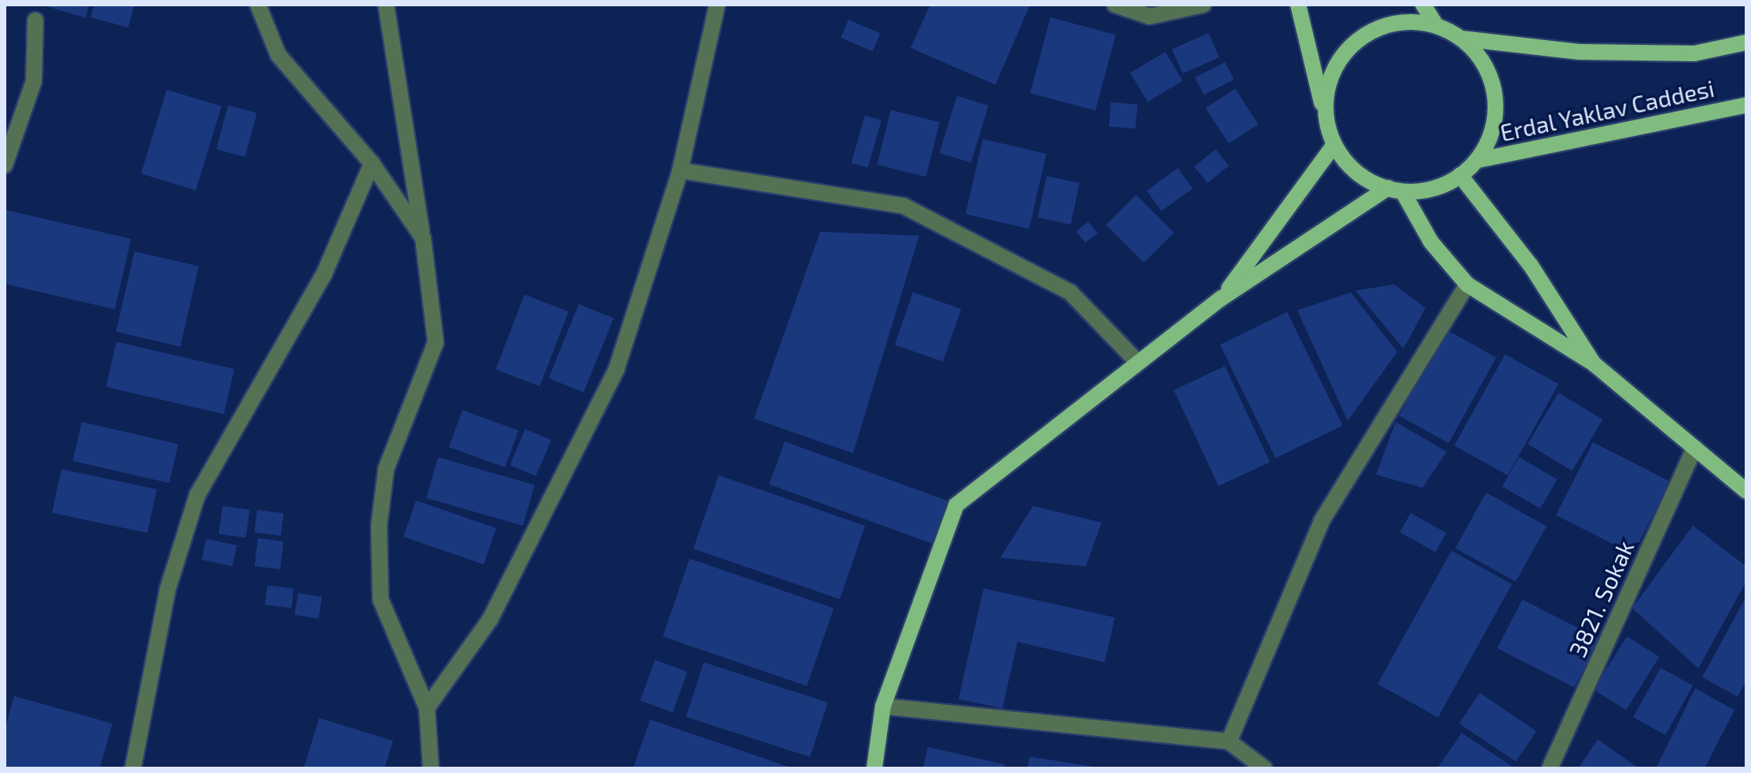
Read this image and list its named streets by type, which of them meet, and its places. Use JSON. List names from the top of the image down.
{
  "streets": {
    "main road": ["Erdal Yaklav Caddesi"],
    "street": ["3821. Sokak"]
  }
}
